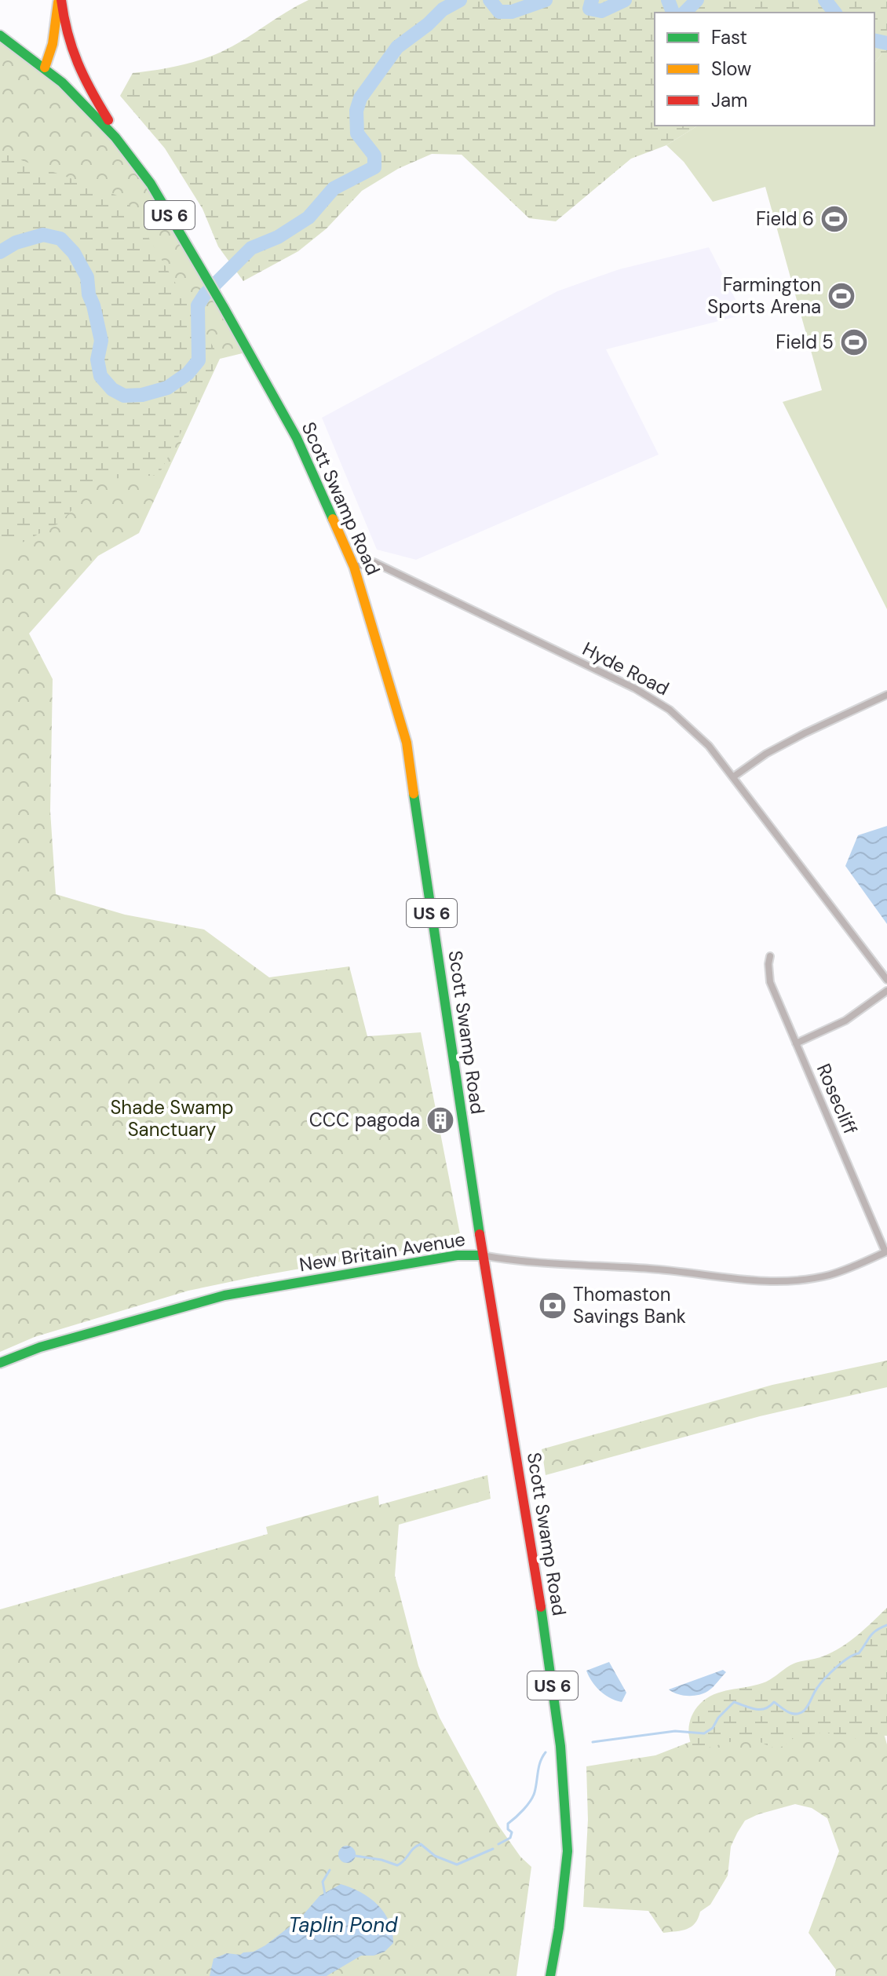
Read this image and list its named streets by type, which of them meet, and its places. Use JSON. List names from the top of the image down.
{
  "streets": {
    "main road": ["US 6", "Scott Swamp Road", "New Britain Avenue"],
    "street": ["Hyde Road", "Rosecliff"]
  },
  "crossings": [
    ["US 6", "Scott Swamp Road"],
    ["Scott Swamp Road", "Hyde Road"],
    ["Scott Swamp Road", "New Britain Avenue"],
    ["Rosecliff", "New Britain Avenue"]
  ],
  "water": ["Taplin Pond"],
  "parks": ["Shade Swamp Sanctuary"],
  "places": {
    "sports": ["Field 6", "Farmington Sports Arena", "Field 5"],
    "building": ["CCC pagoda"],
    "bank": ["Thomaston Savings Bank"]
  },
  "legend": ["Fast", "Slow", "Jam"]
}
